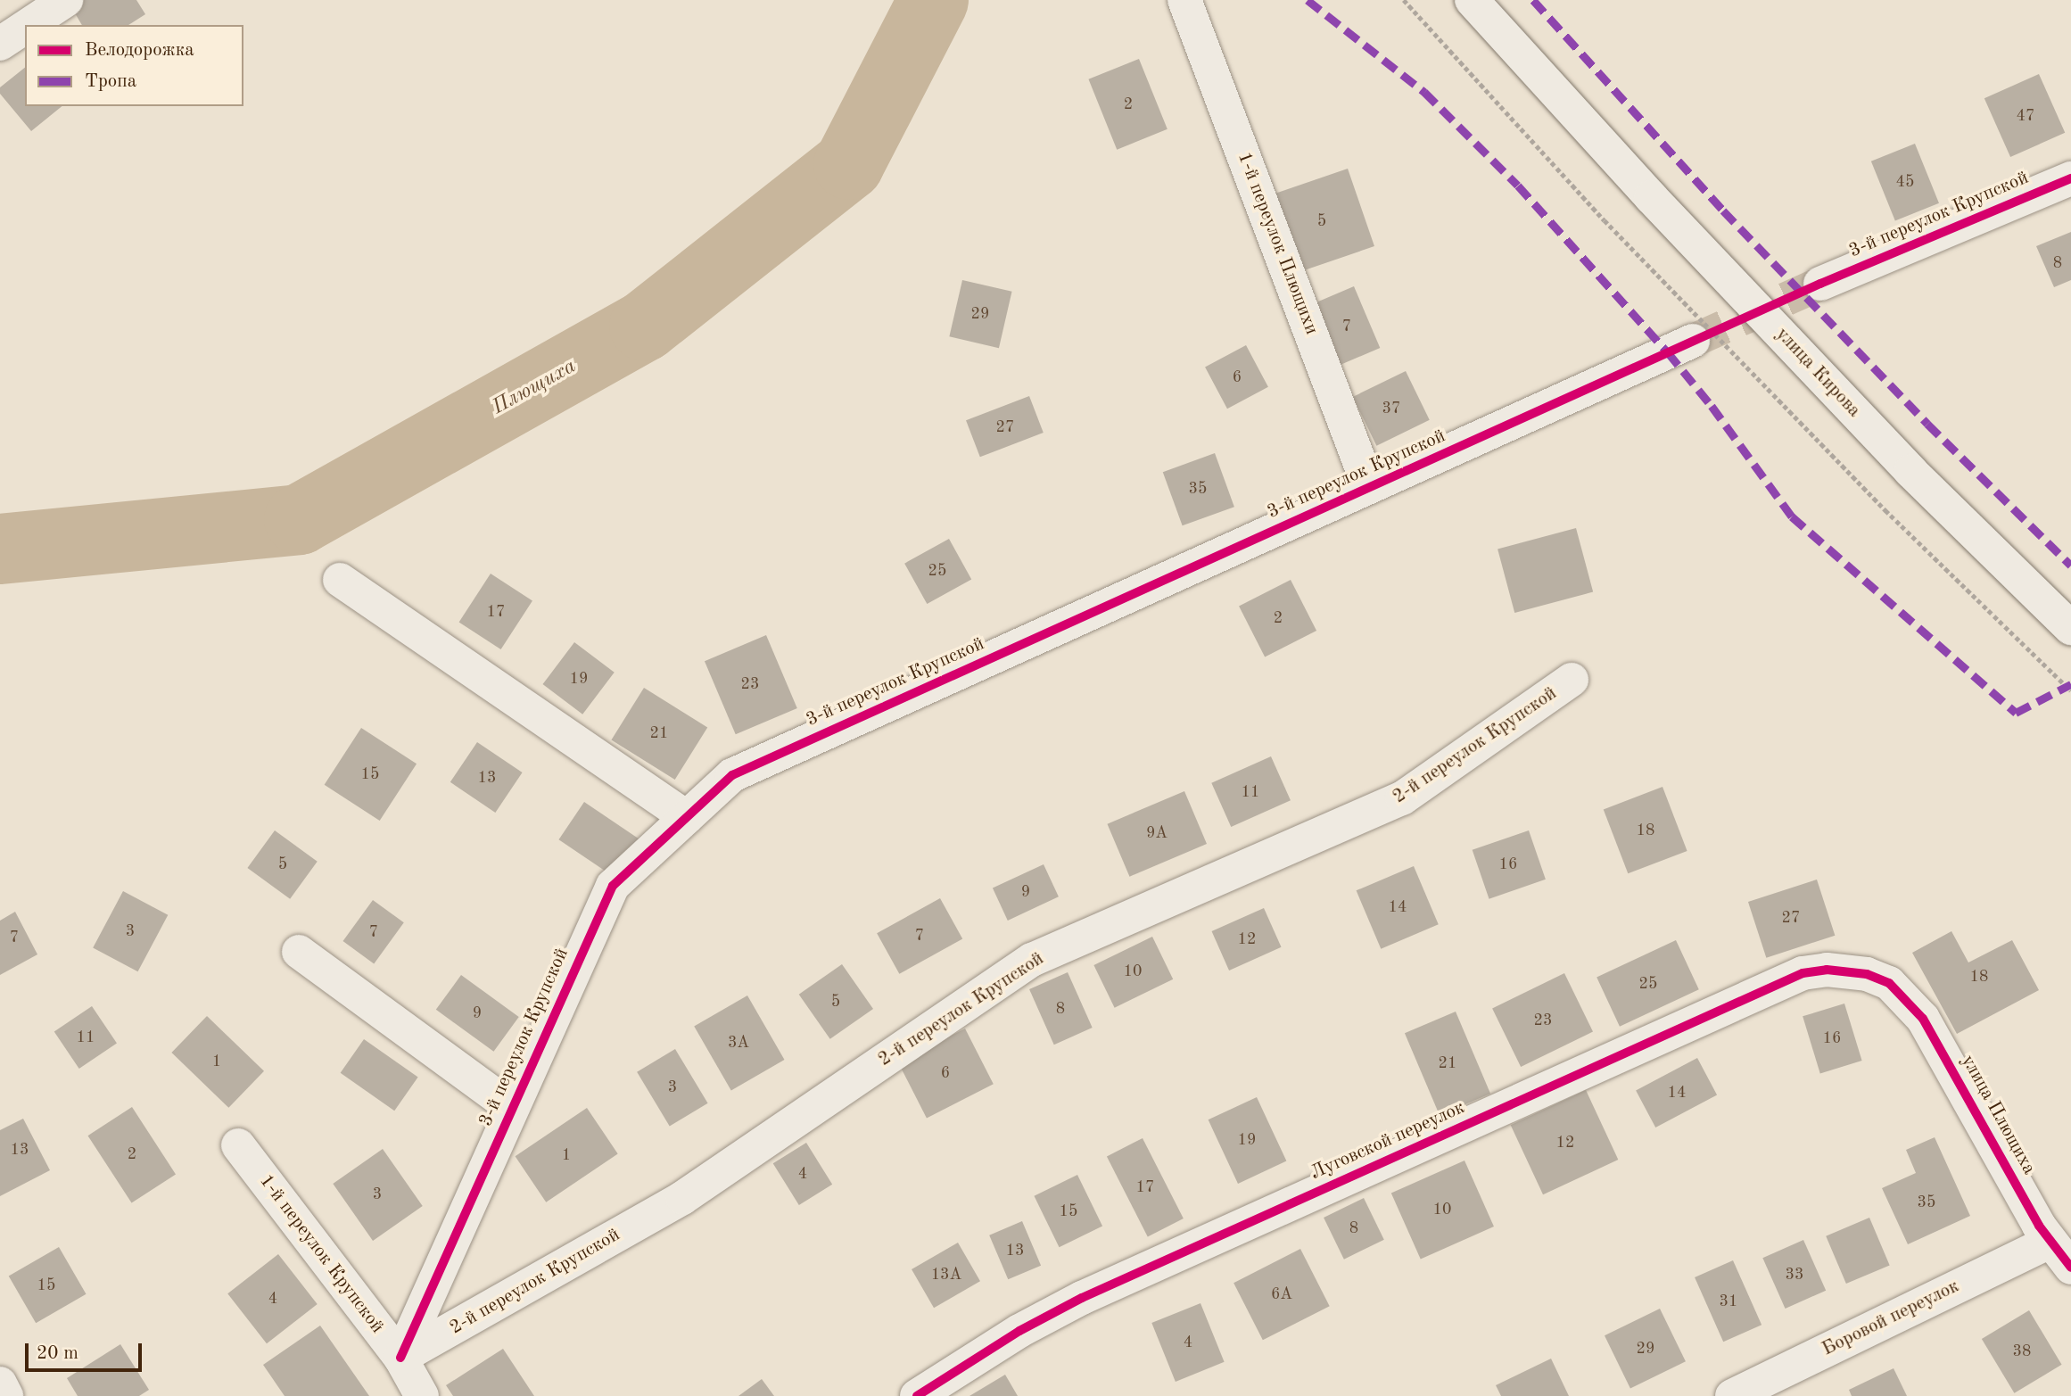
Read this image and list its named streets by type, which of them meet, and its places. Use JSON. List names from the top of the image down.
{
  "streets": {
    "street": [
      "3-й переулок Крупской",
      "1-й переулок Плющихи",
      "улица Кирова",
      "2-й переулок Крупской",
      "улица Плющиха",
      "Луговской переулок",
      "1-й переулок Крупской",
      "Боровой переулок"
    ]
  },
  "crossings": [
    ["3-й переулок Крупской", "1-й переулок Плющихи"],
    ["3-й переулок Крупской", "2-й переулок Крупской"],
    ["3-й переулок Крупской", "1-й переулок Крупской"],
    ["2-й переулок Крупской", "1-й переулок Крупской"],
    ["улица Плющиха", "Луговской переулок"],
    ["улица Плющиха", "Боровой переулок"]
  ],
  "water": ["Плющиха"],
  "house_numbers": [
    "2",
    "47",
    "45",
    "5",
    "8",
    "29",
    "7",
    "6",
    "37",
    "27",
    "35",
    "25",
    "17",
    "2",
    "19",
    "23",
    "21",
    "15",
    "13",
    "11",
    "18",
    "9А",
    "5",
    "16",
    "9",
    "14",
    "27",
    "3",
    "7",
    "7",
    "7",
    "12",
    "10",
    "18",
    "25",
    "5",
    "8",
    "9",
    "23",
    "11",
    "16",
    "3А",
    "1",
    "21",
    "6",
    "3",
    "14",
    "19",
    "12",
    "13",
    "2",
    "1",
    "4",
    "17",
    "3",
    "35",
    "10",
    "15",
    "8",
    "13",
    "13А",
    "33",
    "15",
    "6А",
    "4",
    "31",
    "4",
    "29",
    "38"
  ],
  "legend": ["Велодорожка", "Тропа"],
  "scale_bar": "20 m"
}
